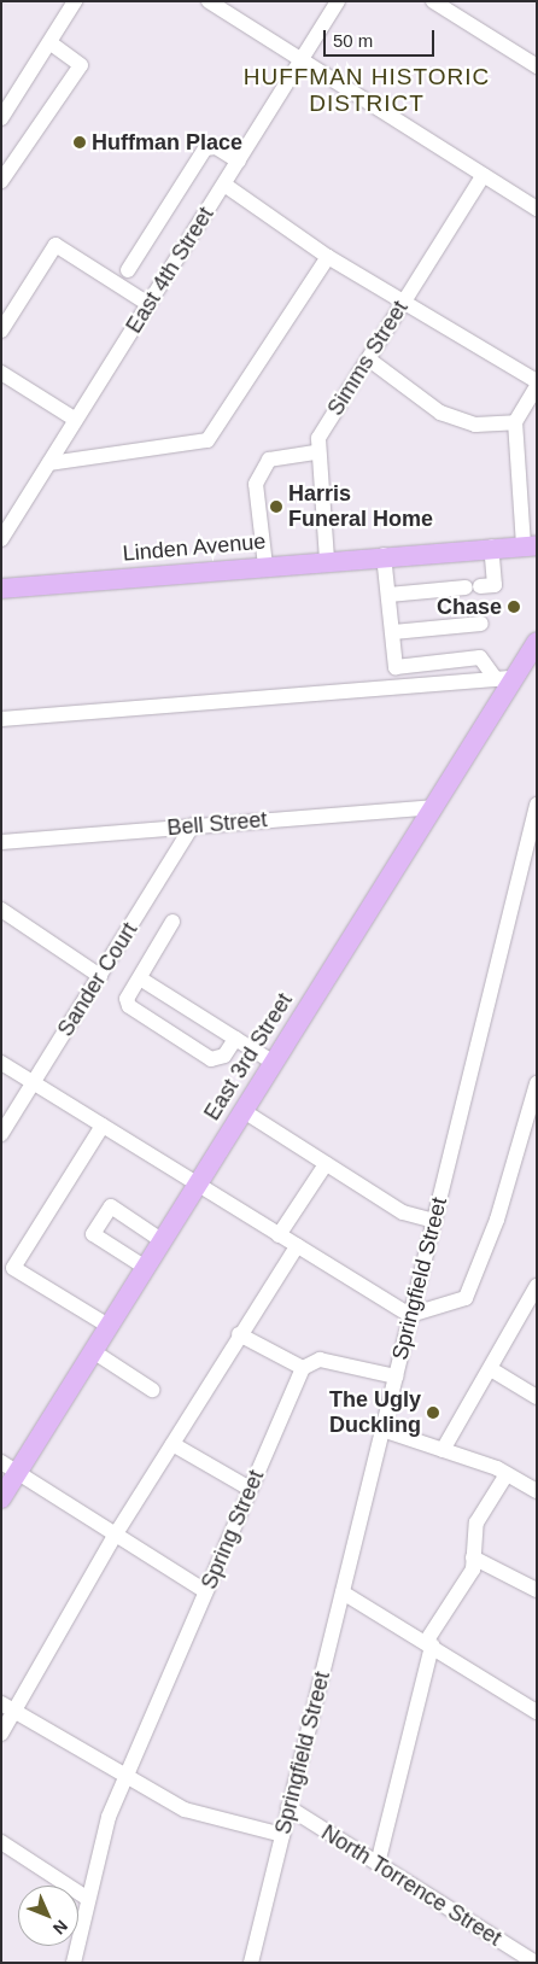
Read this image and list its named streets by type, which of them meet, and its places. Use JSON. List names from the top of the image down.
{
  "streets": {
    "main road": ["Linden Avenue", "East 3rd Street"],
    "street": [
      "East 4th Street",
      "Simms Street",
      "Bell Street",
      "Sander Court",
      "Springfield Street",
      "Spring Street",
      "North Torrence Street"
    ]
  },
  "crossings": [
    ["Simms Street", "Linden Avenue"],
    ["Bell Street", "Sander Court"],
    ["Bell Street", "East 3rd Street"],
    ["Springfield Street", "North Torrence Street"]
  ],
  "districts": ["HUFFMAN HISTORIC DISTRICT"],
  "places": [
    "Huffman Place",
    "Harris Funeral Home",
    "Chase",
    "The Ugly Duckling"
  ],
  "scale_bar": "50 m",
  "north": "bottom right"
}
